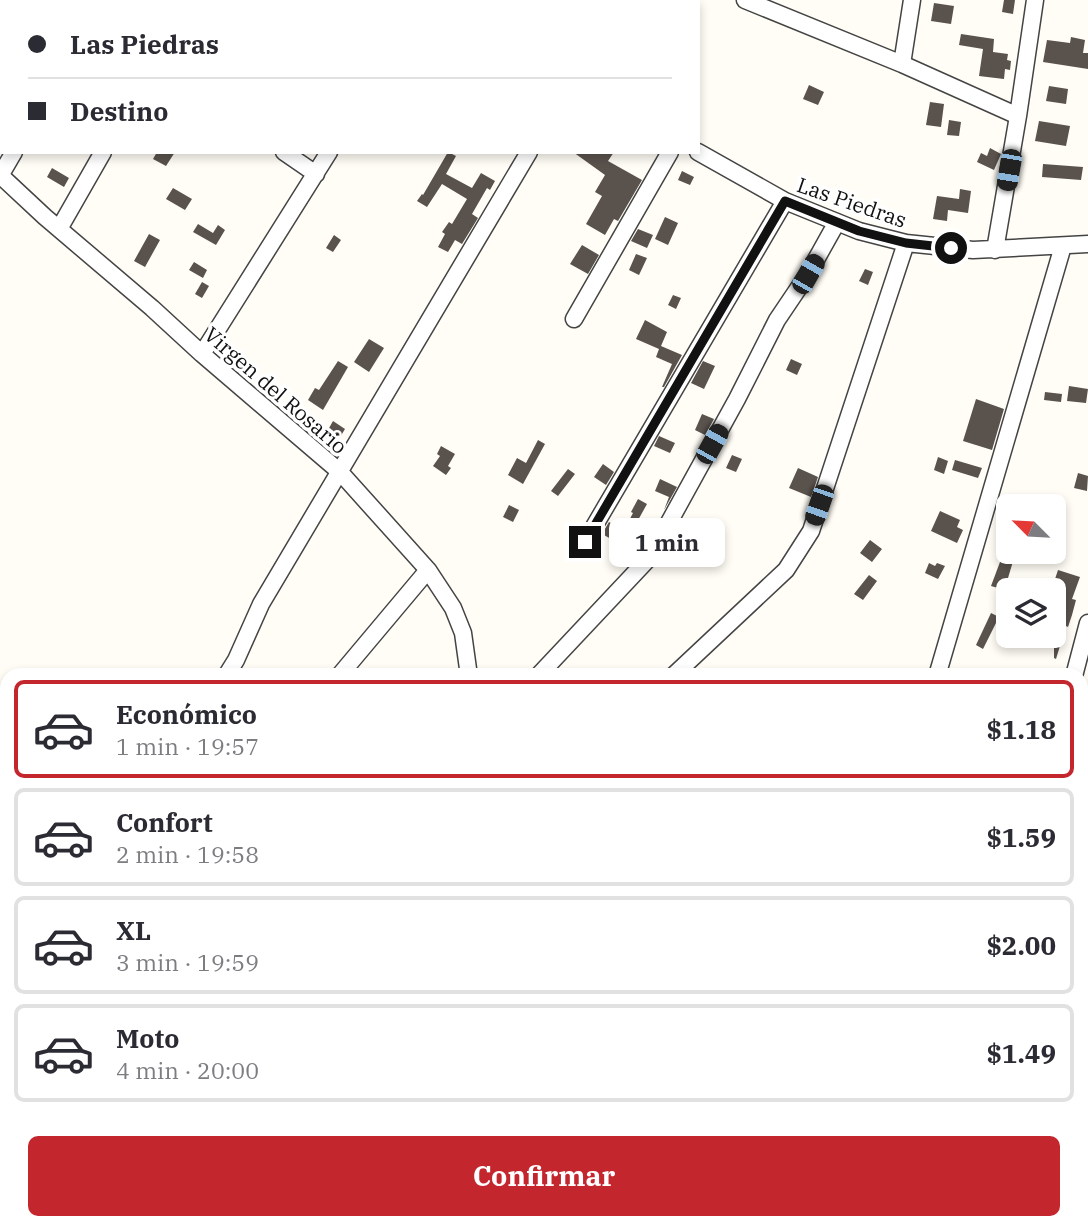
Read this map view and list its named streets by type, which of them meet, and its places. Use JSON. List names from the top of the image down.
{
  "streets": {
    "street": ["Las Piedras", "Virgen del Rosario"]
  },
  "north": "top left",
  "page": {
    "banner": ["Las Piedras", "Destino"],
    "bubble": "1 min",
    "list": [
      {
        "name": "Económico",
        "note": "1 min · 19:57",
        "value": "$1.18"
      },
      {
        "name": "Confort",
        "note": "2 min · 19:58",
        "value": "$1.59"
      },
      {
        "name": "XL",
        "note": "3 min · 19:59",
        "value": "$2.00"
      },
      {
        "name": "Moto",
        "note": "4 min · 20:00",
        "value": "$1.49"
      }
    ],
    "buttons": "Confirmar"
  }
}
